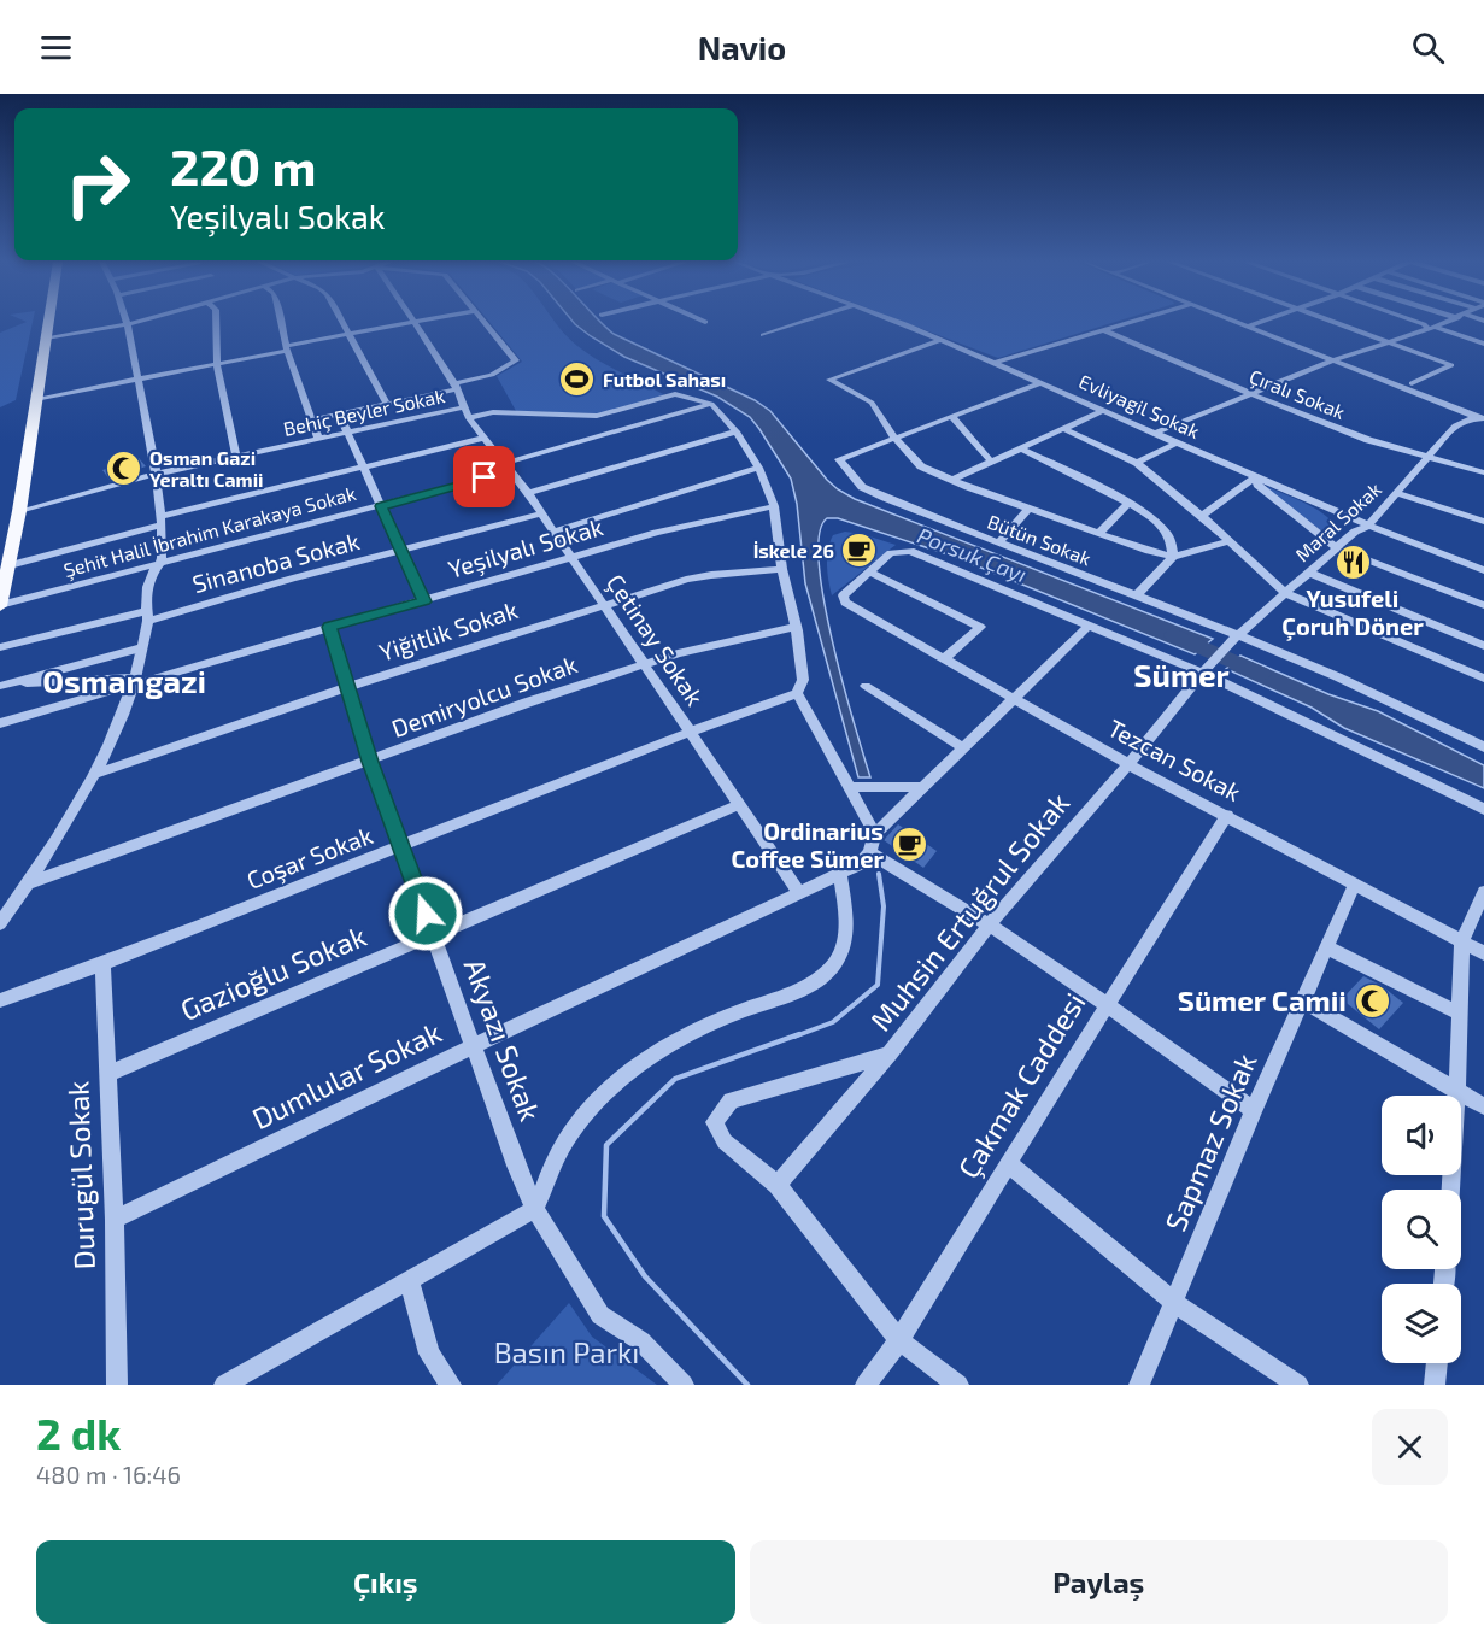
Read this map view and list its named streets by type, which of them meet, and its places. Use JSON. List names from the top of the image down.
{
  "streets": {
    "street": [
      "Çıralı Sokak",
      "Evliyagil Sokak",
      "Behiç Beyler Sokak",
      "Maral Sokak",
      "Şehit Halil İbrahim Karakaya Sokak",
      "Bütün Sokak",
      "Yeşilyalı Sokak",
      "Sinanoba Sokak",
      "Yiğitlik Sokak",
      "Çetinay Sokak",
      "Demiryolcu Sokak",
      "Tezcan Sokak",
      "Coşar Sokak",
      "Muhsin Ertuğrul Sokak",
      "Gazioğlu Sokak",
      "Akyazı Sokak",
      "Dumlular Sokak",
      "Çakmak Caddesi",
      "Sapmaz Sokak",
      "Durugül Sokak"
    ]
  },
  "crossings": [
    ["Çıralı Sokak", "Maral Sokak"],
    ["Evliyagil Sokak", "Maral Sokak"],
    ["Behiç Beyler Sokak", "Şehit Halil İbrahim Karakaya Sokak"],
    ["Behiç Beyler Sokak", "Çetinay Sokak"],
    ["Maral Sokak", "Bütün Sokak"],
    ["Maral Sokak", "Muhsin Ertuğrul Sokak"],
    ["Şehit Halil İbrahim Karakaya Sokak", "Çetinay Sokak"],
    ["Yeşilyalı Sokak", "Çetinay Sokak"],
    ["Yeşilyalı Sokak", "Akyazı Sokak"],
    ["Sinanoba Sokak", "Çetinay Sokak"],
    ["Yiğitlik Sokak", "Çetinay Sokak"],
    ["Yiğitlik Sokak", "Akyazı Sokak"],
    ["Çetinay Sokak", "Demiryolcu Sokak"],
    ["Çetinay Sokak", "Coşar Sokak"],
    ["Çetinay Sokak", "Gazioğlu Sokak"],
    ["Çetinay Sokak", "Dumlular Sokak"],
    ["Demiryolcu Sokak", "Akyazı Sokak"],
    ["Tezcan Sokak", "Muhsin Ertuğrul Sokak"],
    ["Tezcan Sokak", "Çakmak Caddesi"],
    ["Tezcan Sokak", "Sapmaz Sokak"],
    ["Coşar Sokak", "Akyazı Sokak"],
    ["Coşar Sokak", "Durugül Sokak"],
    ["Gazioğlu Sokak", "Akyazı Sokak"],
    ["Gazioğlu Sokak", "Durugül Sokak"],
    ["Akyazı Sokak", "Dumlular Sokak"],
    ["Dumlular Sokak", "Durugül Sokak"]
  ],
  "districts": ["Sümer", "Osmangazi"],
  "water": ["Porsuk Çayı"],
  "parks": ["Basın Parkı"],
  "places": {
    "sports": ["Futbol Sahası"],
    "mosque": ["Osman Gazi Yeraltı Camii", "Sümer Camii"],
    "cafe": ["İskele 26", "Ordinarius Coffee Sümer"],
    "restaurant": ["Yusufeli Çoruh Döner"]
  },
  "page": {
    "header": "Navio",
    "turn": ["220 m", "Yeşilyalı Sokak"],
    "heading": ["2 dk", "480 m · 16:46"],
    "buttons": ["Çıkış", "Paylaş"]
  }
}
